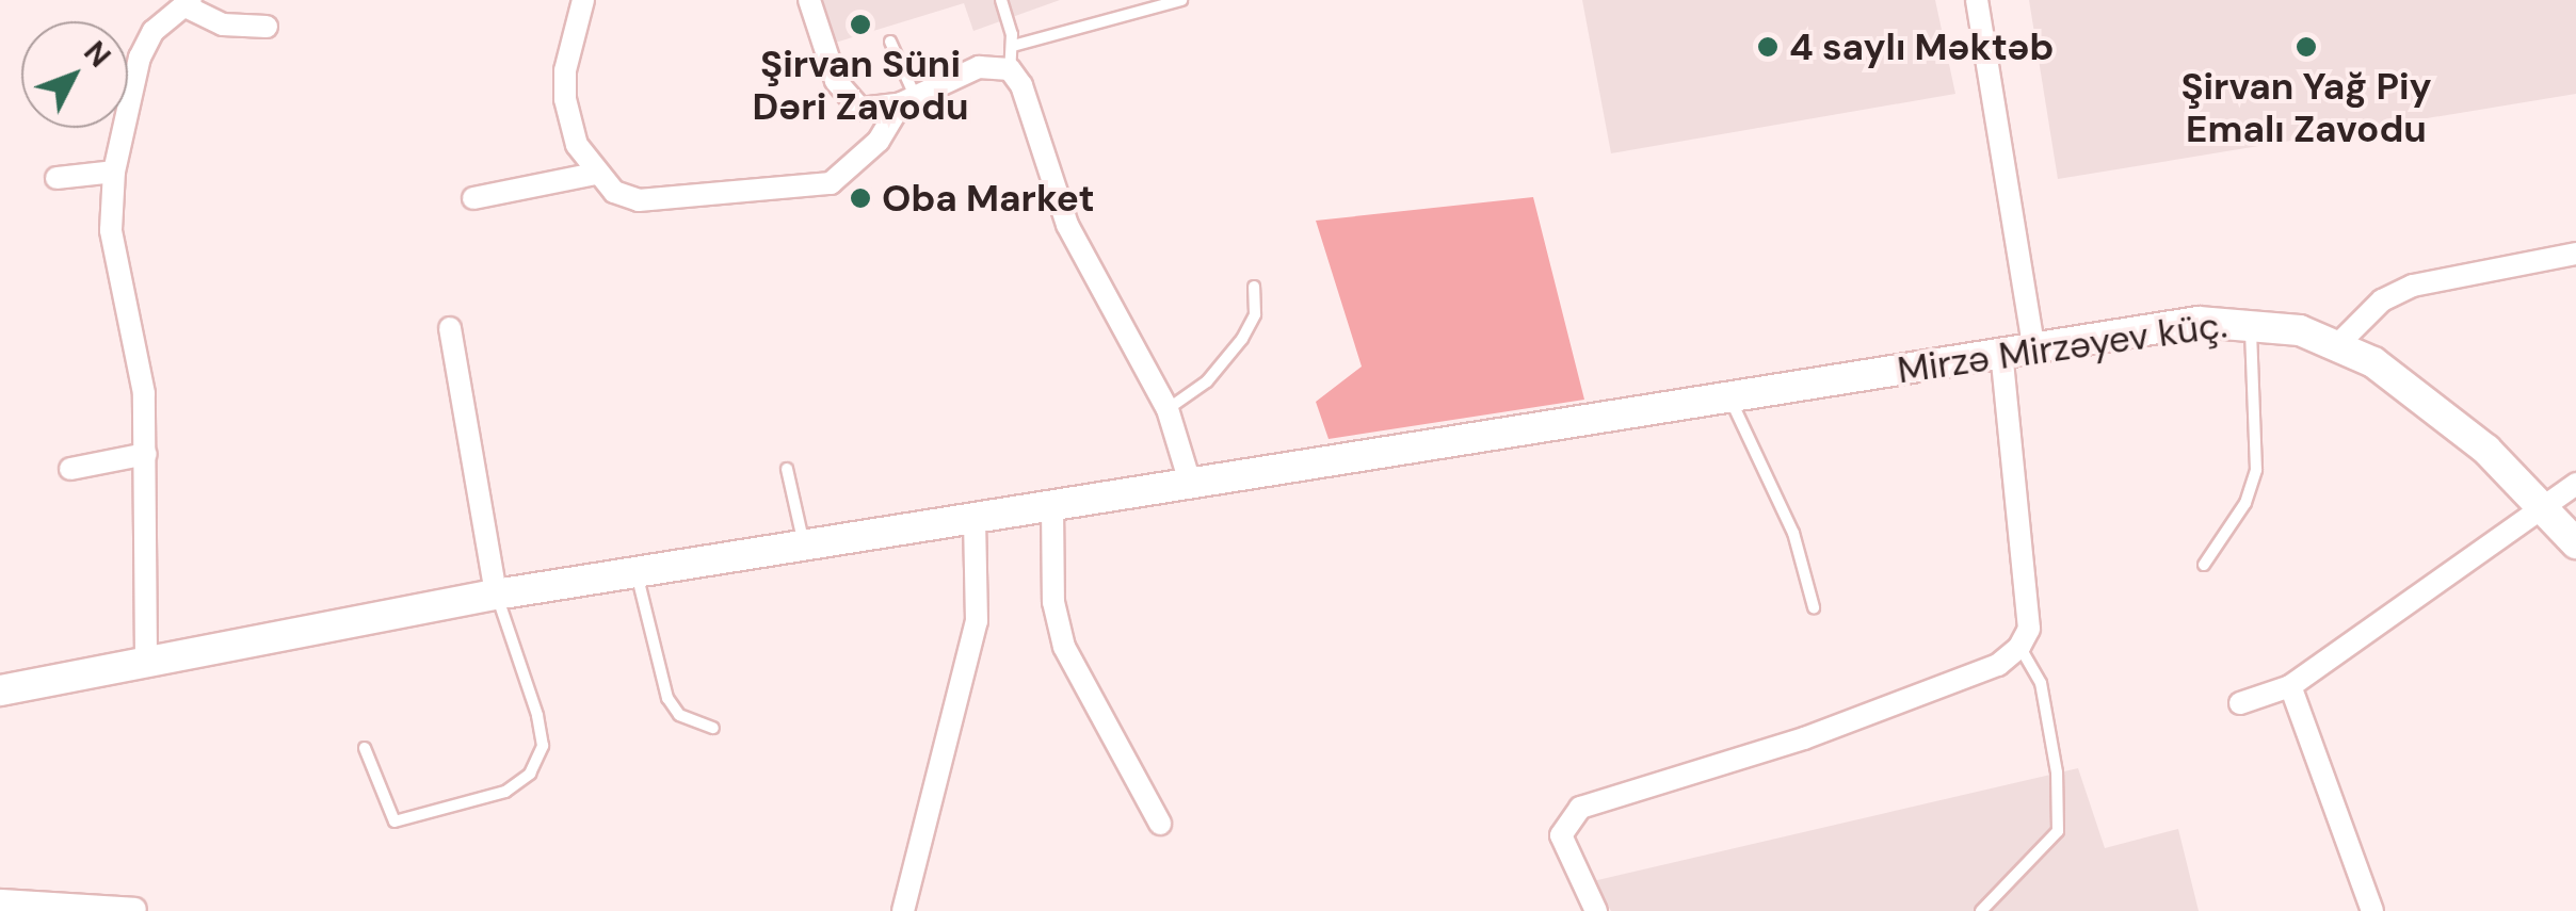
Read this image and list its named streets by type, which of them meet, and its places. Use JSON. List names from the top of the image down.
{
  "streets": {
    "main road": ["Mirzə Mirzəyev küç."]
  },
  "places": [
    "Şirvan Süni Dəri Zavodu",
    "4 saylı Məktəb",
    "Şirvan Yağ Piy Emalı Zavodu",
    "Oba Market"
  ],
  "north": "top right"
}
